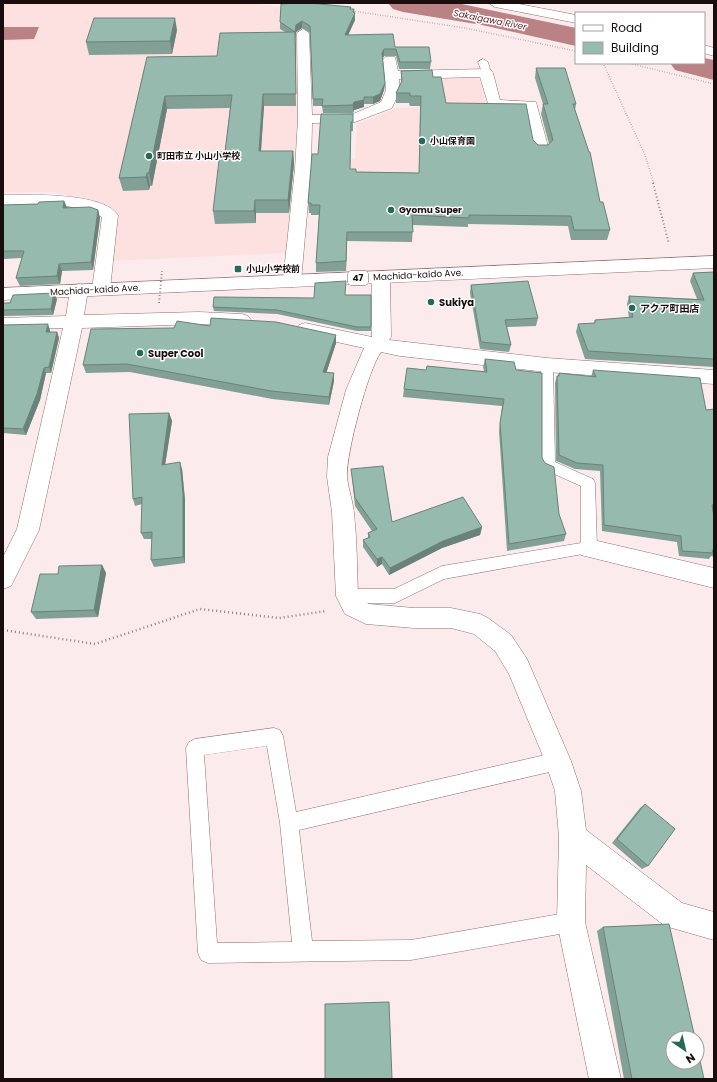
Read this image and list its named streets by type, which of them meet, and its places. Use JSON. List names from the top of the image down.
{
  "streets": {
    "street": ["Machida-kaido Ave.", "47"]
  },
  "water": ["Sakaigawa River"],
  "places": {
    "other": [
      "小山保育園",
      "町田市立 小山小学校",
      "Gyomu Super",
      "Sukiya",
      "アクア町田店",
      "Super Cool"
    ],
    "transit": ["小山小学校前"]
  },
  "legend": ["Road", "Building"],
  "north": "bottom right"
}
